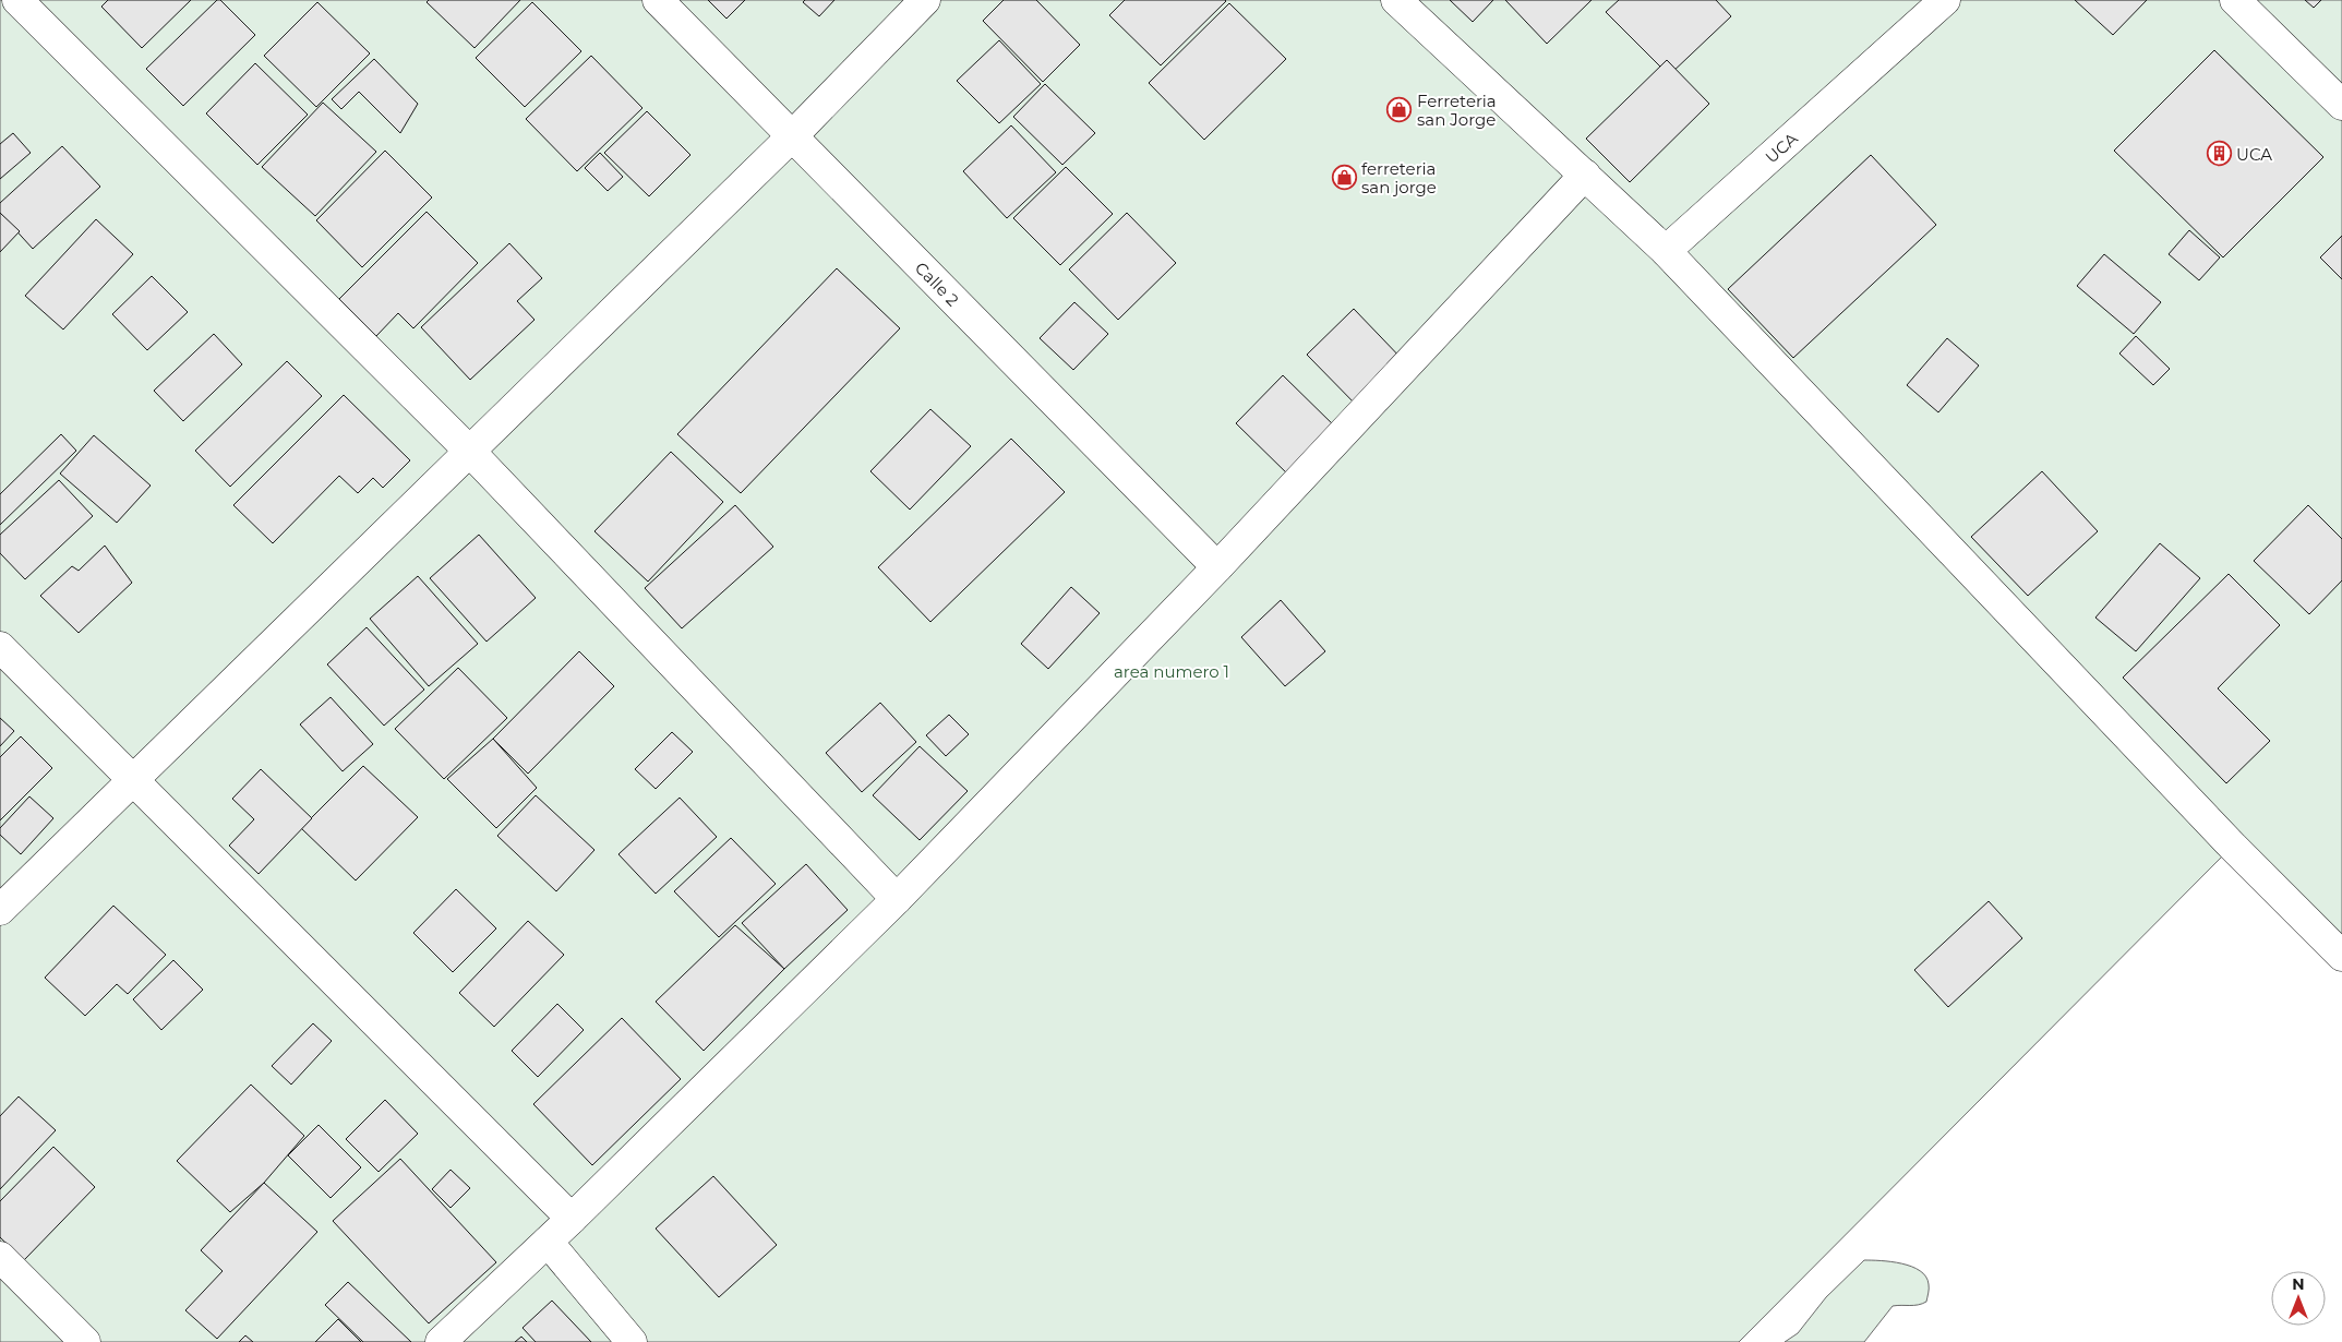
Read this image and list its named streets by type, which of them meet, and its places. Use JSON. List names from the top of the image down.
{
  "streets": {
    "street": ["UCA", "Calle 2"]
  },
  "parks": ["area numero 1"],
  "places": {
    "shop": ["Ferreteria san Jorge", "ferreteria san jorge"],
    "building": ["UCA"]
  },
  "north": "top"
}
